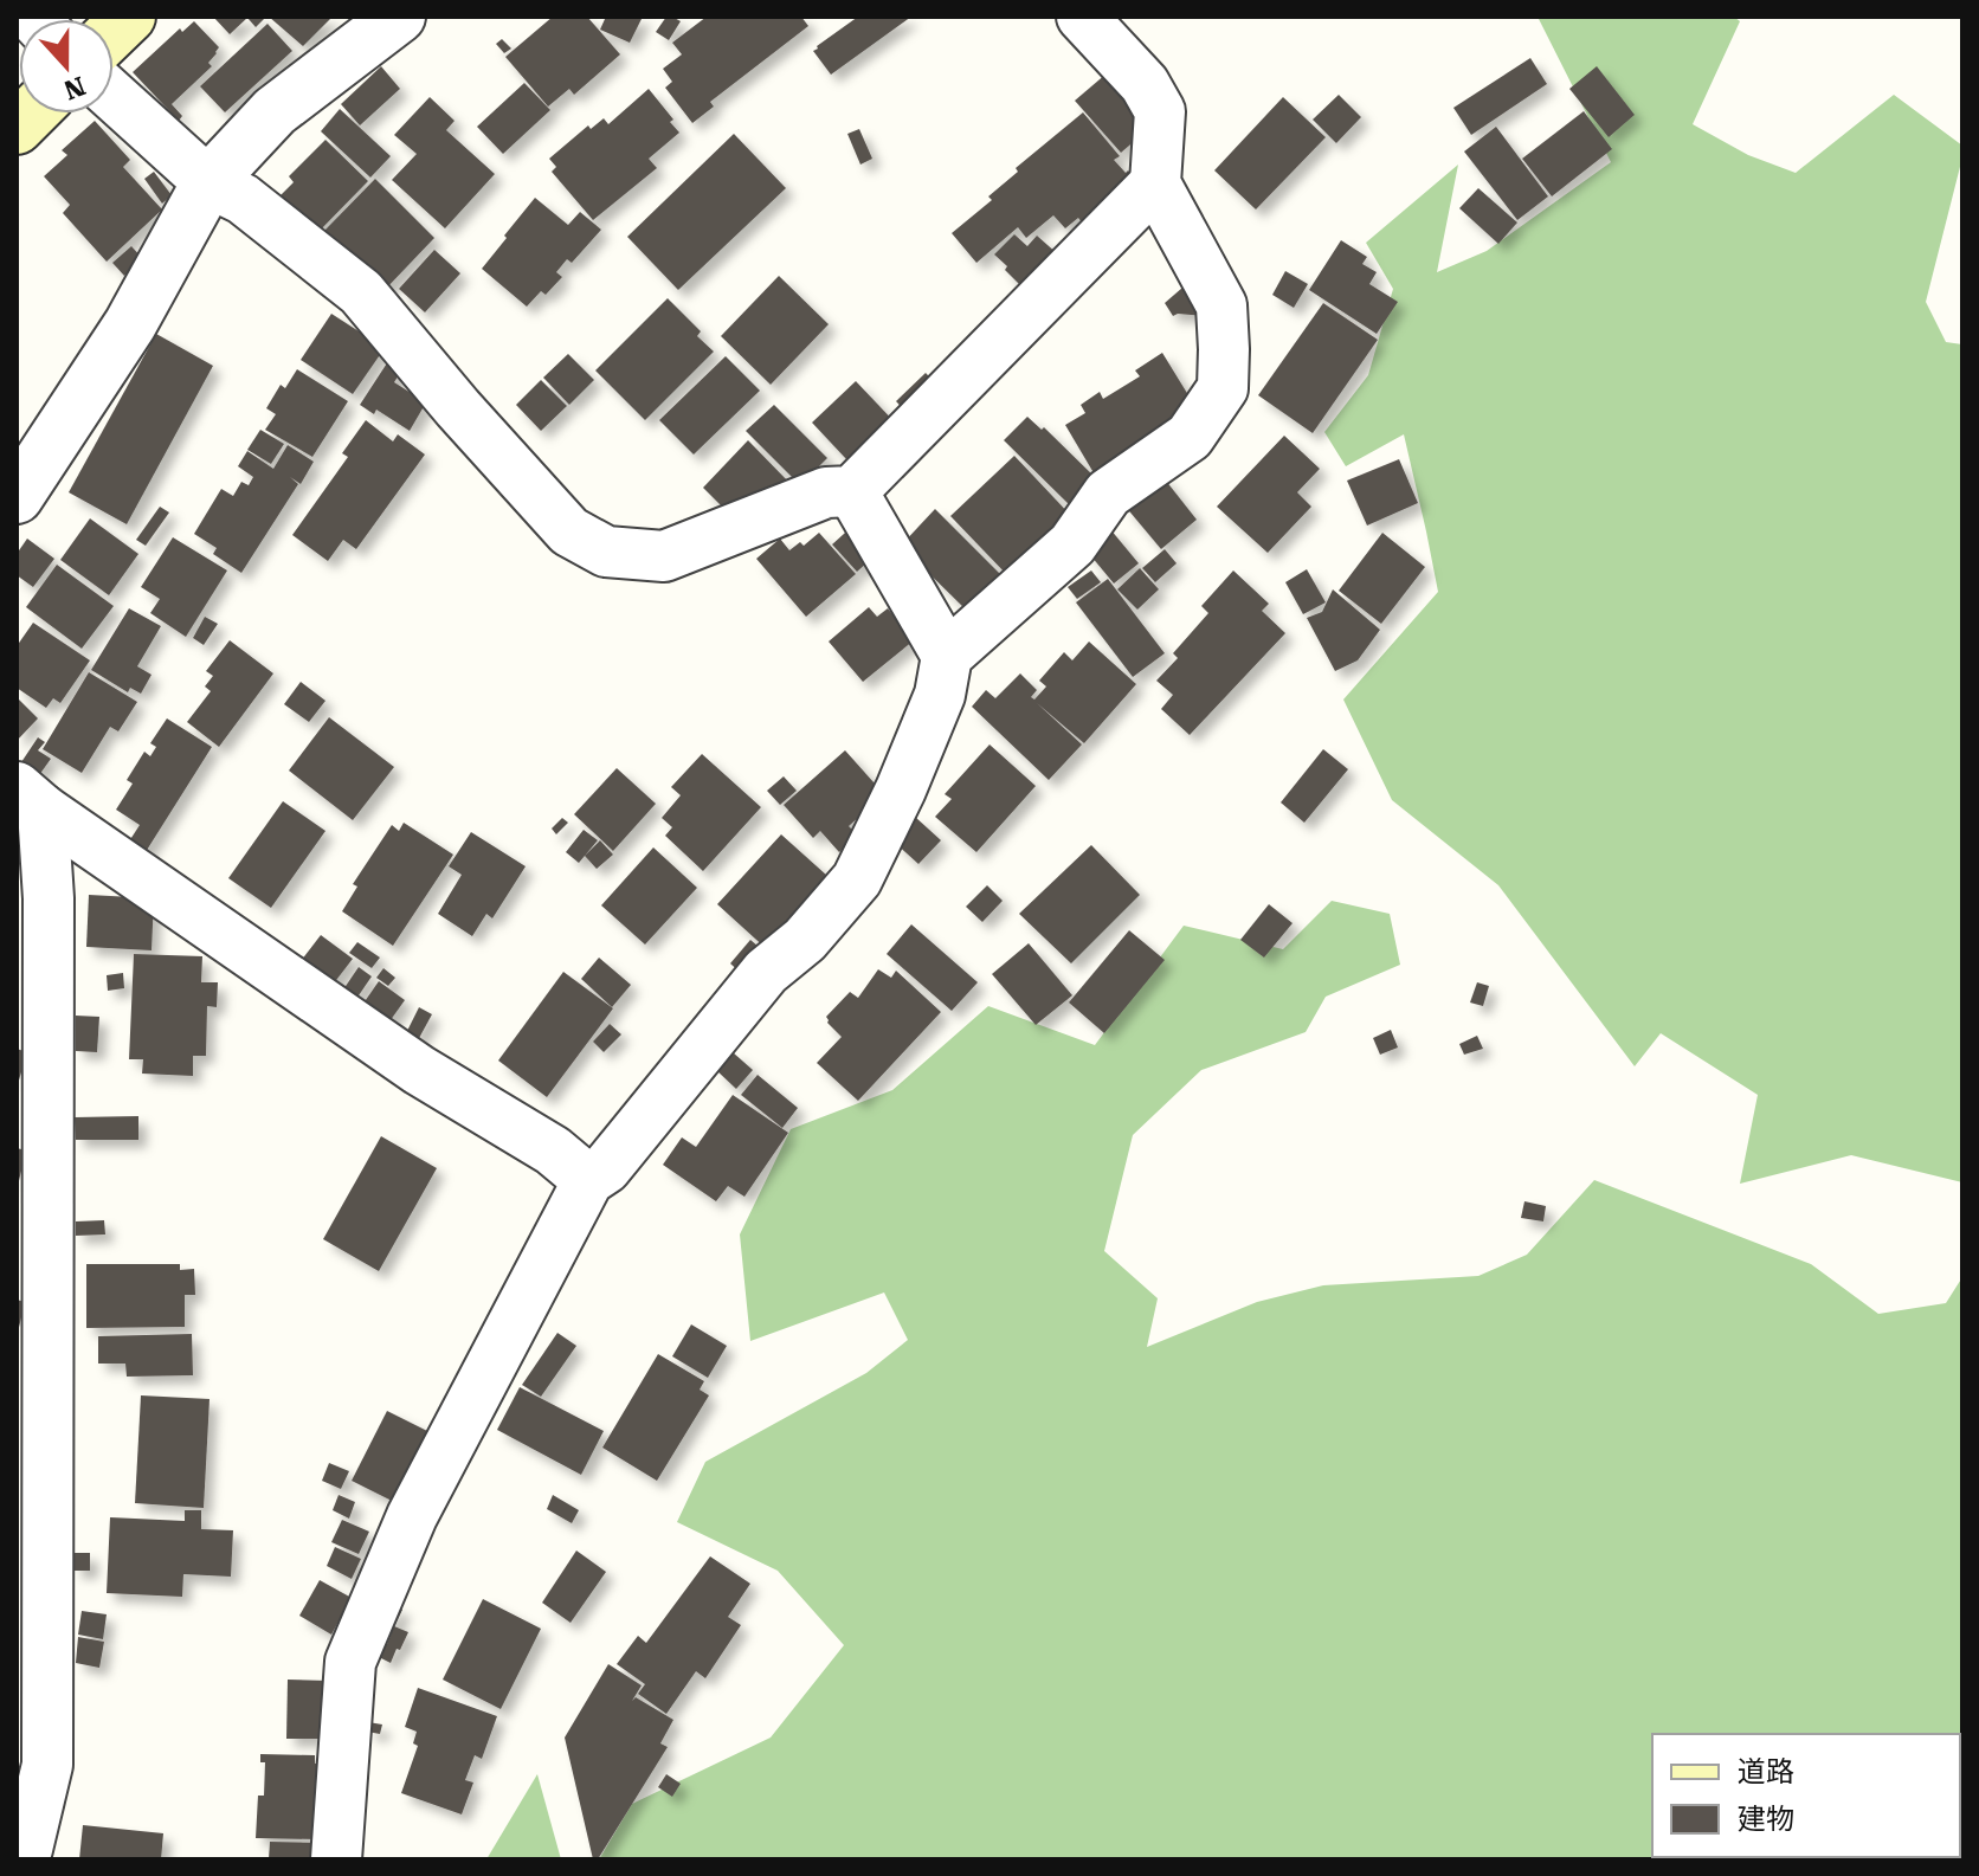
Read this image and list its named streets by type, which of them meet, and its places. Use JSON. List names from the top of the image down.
{
  "legend": ["道路", "建物"],
  "north": "bottom"
}
